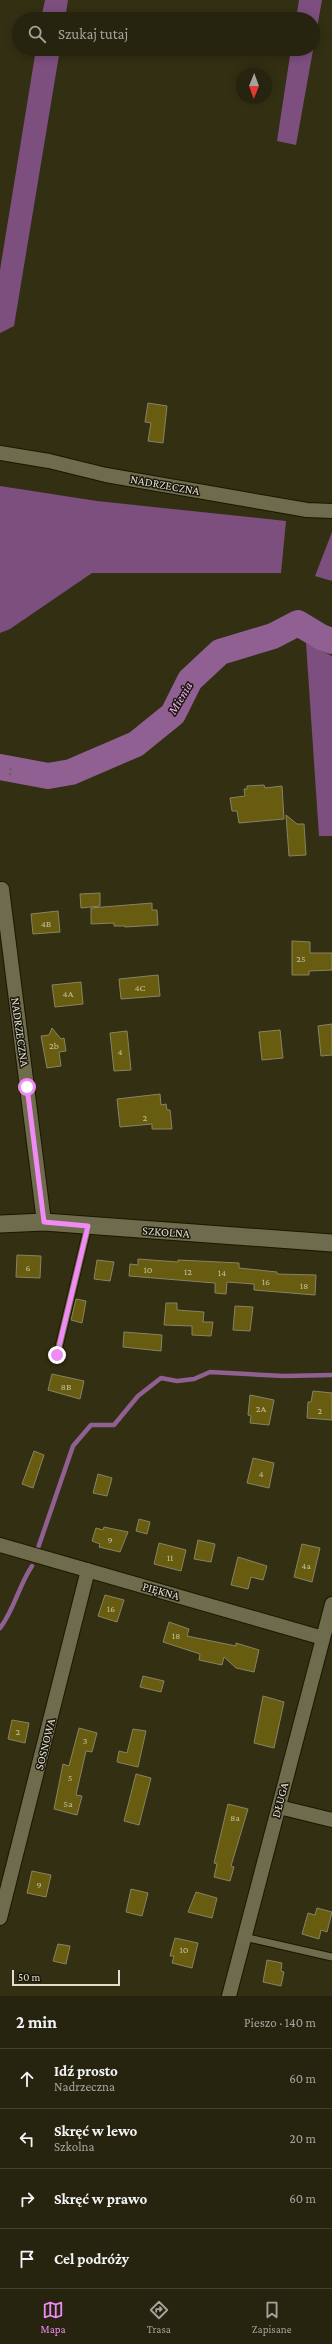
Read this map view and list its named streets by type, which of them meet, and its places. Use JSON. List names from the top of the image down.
{
  "streets": {
    "street": [
      "NADRZECZNA",
      "SZKOLNA",
      "PIĘKNA",
      "SOSNOWA",
      "DŁUGA"
    ]
  },
  "crossings": [
    ["NADRZECZNA", "SZKOLNA"],
    ["PIĘKNA", "SOSNOWA"],
    ["PIĘKNA", "DŁUGA"]
  ],
  "water": ["Mienia"],
  "house_numbers": [
    "4B",
    "25",
    "4C",
    "4A",
    "2b",
    "4",
    "2",
    "6",
    "10",
    "12",
    "14",
    "16",
    "18",
    "8B",
    "2A",
    "2",
    "4",
    "9",
    "11",
    "4a",
    "16",
    "18",
    "2",
    "3",
    "5",
    "5a",
    "8a",
    "9",
    "10"
  ],
  "scale_bar": "50 m",
  "north": "bottom",
  "page": {
    "search": "Szukaj tutaj",
    "scale": "50 m",
    "heading": ["2 min", "Pieszo · 140 m"],
    "list": [
      ["Idź prosto", "Nadrzeczna", "60 m"],
      ["Skręć w lewo", "Szkolna", "20 m"],
      ["Skręć w prawo", "60 m"],
      "Cel podróży"
    ],
    "nav": ["Mapa", "Trasa", "Zapisane"]
  }
}
